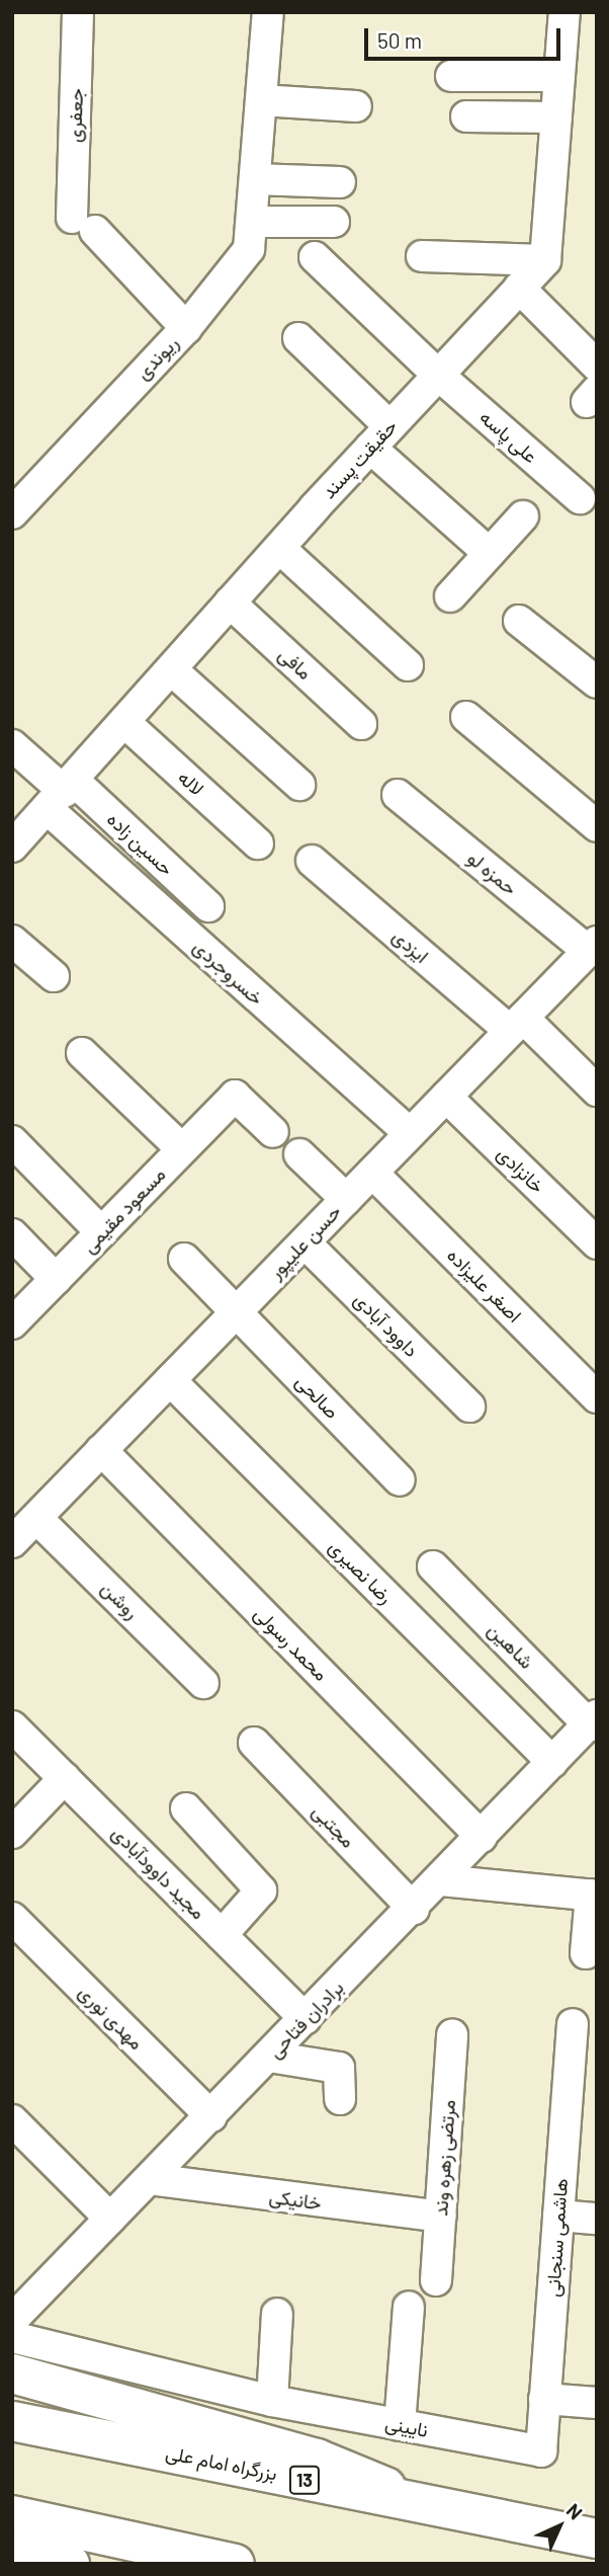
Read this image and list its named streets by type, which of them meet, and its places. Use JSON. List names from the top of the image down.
{
  "streets": {
    "main road": ["بزرگراه امام علی", "13"],
    "street": [
      "جعفری",
      "ریوندی",
      "علی پاسه",
      "حقیقت پسند",
      "مافی",
      "لاله",
      "حسین زاده",
      "حمزه لو",
      "ایزدی",
      "خسروجردی",
      "خانزادی",
      "مسعود مقیمی",
      "حسن علیپور",
      "اصغر علیزاده",
      "داوود آبادی",
      "صالحی",
      "رضا نصیری",
      "روشن",
      "محمد رسولی",
      "شاهین",
      "مجتبی",
      "مجید داوودآبادی",
      "مهدی نوری",
      "برادران فتاحی",
      "مرتضی زهره وند",
      "خانیکی",
      "هاشمی سنجانی",
      "نایینی"
    ]
  },
  "crossings": [
    ["جعفری", "ریوندی"],
    ["علی پاسه", "حقیقت پسند"],
    ["حقیقت پسند", "مافی"],
    ["حقیقت پسند", "لاله"],
    ["حقیقت پسند", "حسین زاده"],
    ["حقیقت پسند", "خسروجردی"],
    ["حسین زاده", "خسروجردی"],
    ["حمزه لو", "حسن علیپور"],
    ["ایزدی", "حسن علیپور"],
    ["خسروجردی", "حسن علیپور"],
    ["خانزادی", "حسن علیپور"],
    ["حسن علیپور", "اصغر علیزاده"],
    ["حسن علیپور", "داوود آبادی"],
    ["حسن علیپور", "صالحی"],
    ["حسن علیپور", "رضا نصیری"],
    ["حسن علیپور", "روشن"],
    ["حسن علیپور", "محمد رسولی"],
    ["رضا نصیری", "برادران فتاحی"],
    ["محمد رسولی", "برادران فتاحی"],
    ["شاهین", "برادران فتاحی"],
    ["مجتبی", "برادران فتاحی"],
    ["مجید داوودآبادی", "برادران فتاحی"],
    ["مهدی نوری", "برادران فتاحی"],
    ["برادران فتاحی", "خانیکی"],
    ["برادران فتاحی", "نایینی"],
    ["مرتضی زهره وند", "خانیکی"],
    ["هاشمی سنجانی", "نایینی"]
  ],
  "scale_bar": "50 m",
  "north": "top right"
}
